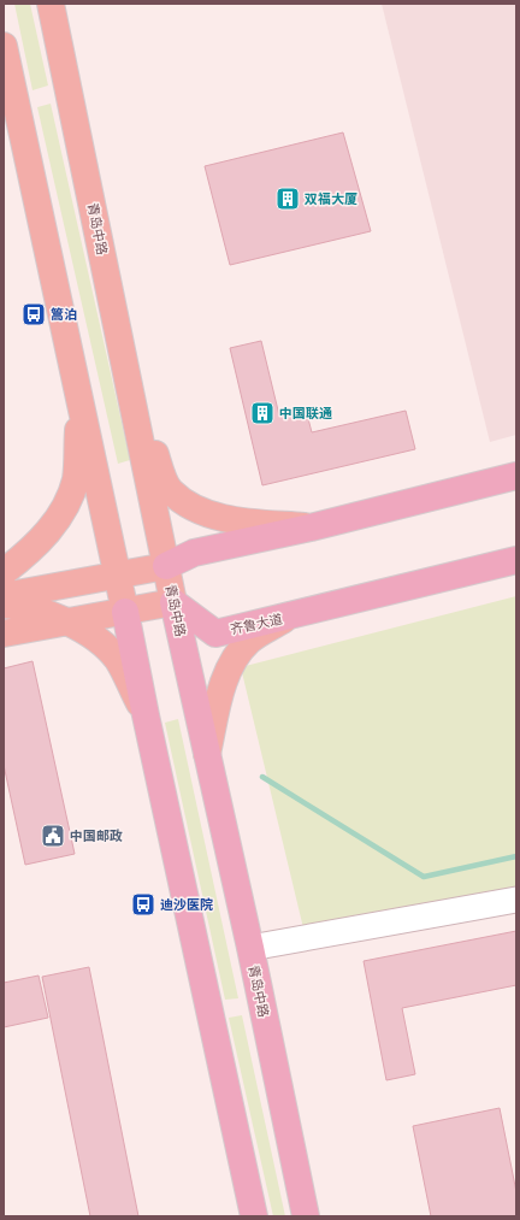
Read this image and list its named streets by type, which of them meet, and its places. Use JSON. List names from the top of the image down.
{
  "streets": {
    "highway": ["青岛中路", "齐鲁大道"]
  },
  "crossings": [
    ["青岛中路", "齐鲁大道"]
  ],
  "places": {
    "building": ["双福大厦", "中国联通"],
    "bus stop": ["篙泊", "迪沙医院"],
    "public building": ["中国邮政"]
  }
}
